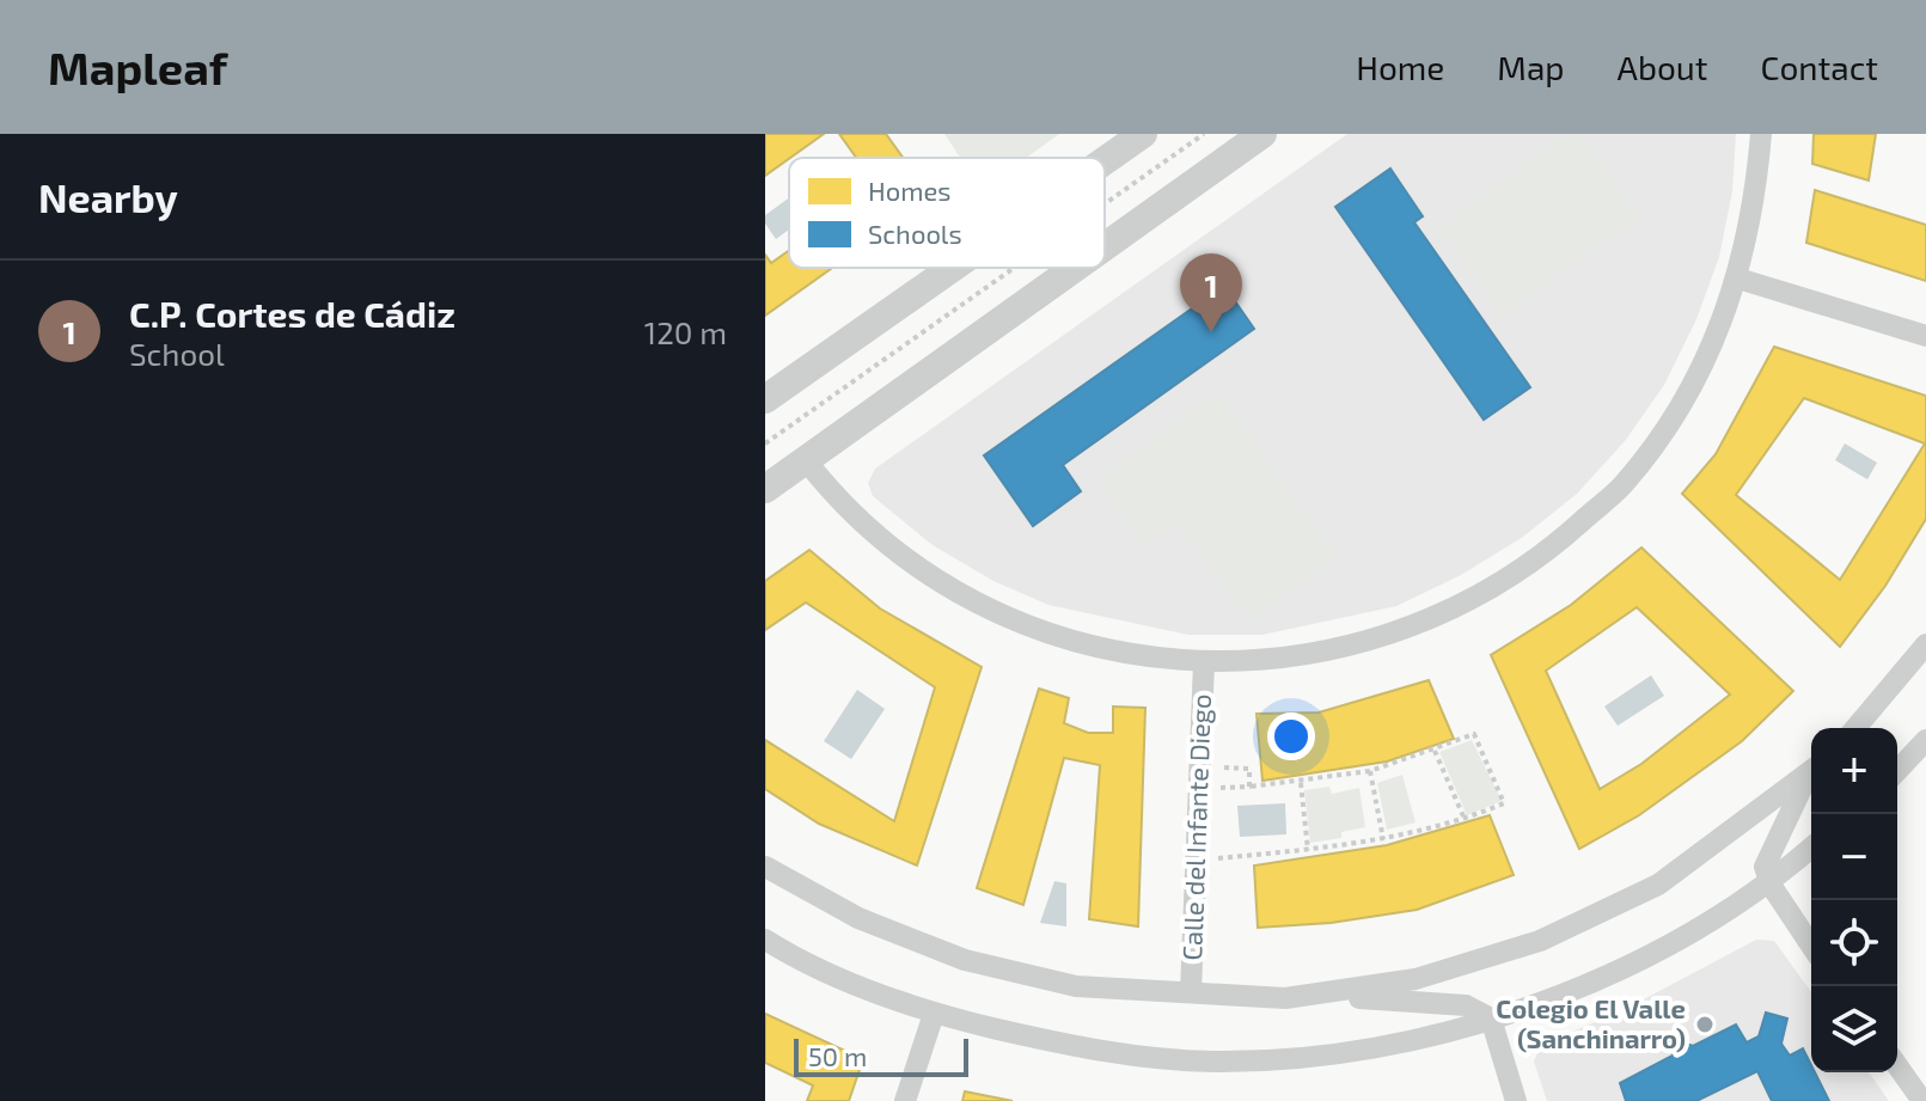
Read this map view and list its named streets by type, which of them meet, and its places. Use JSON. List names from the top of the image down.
{
  "streets": {
    "street": ["Calle del Infante Diego"]
  },
  "places": ["Colegio El Valle (Sanchinarro)"],
  "legend": ["Homes", "Schools"],
  "scale_bar": "50 m",
  "page": {
    "header": "Mapleaf",
    "nav": [
      "Home",
      "Map",
      "About",
      "Contact"
    ],
    "heading": "Nearby",
    "pins": "1",
    "list": [
      {
        "mark": "1",
        "name": "C.P. Cortes de Cádiz",
        "note": "School",
        "value": "120 m"
      }
    ],
    "map_buttons": ["+", "−"],
    "scale": "50 m"
  }
}
